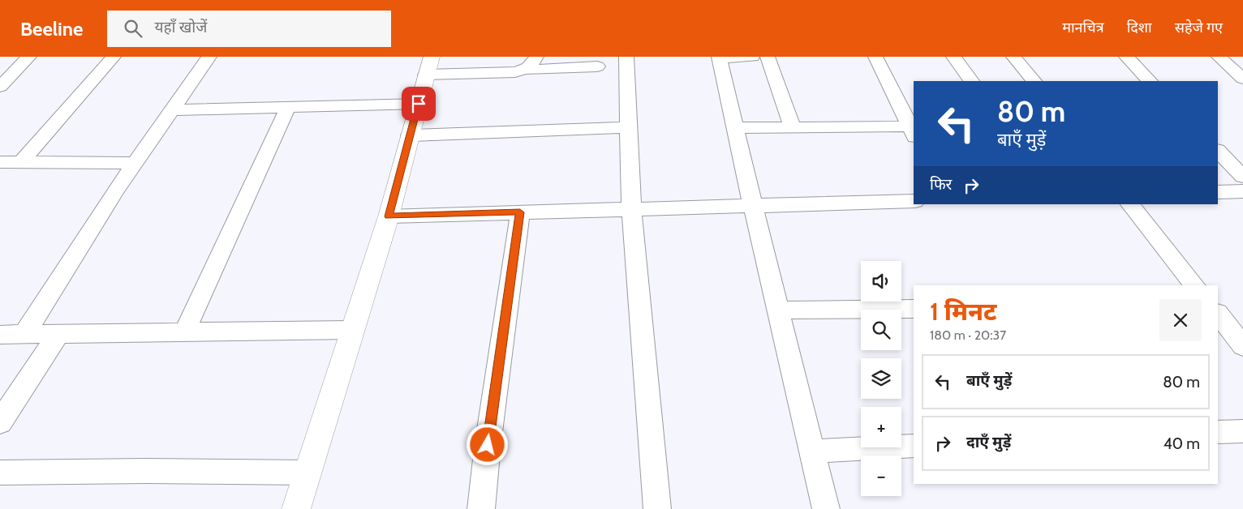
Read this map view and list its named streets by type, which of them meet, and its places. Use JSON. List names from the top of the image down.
{
  "page": {
    "header": "Beeline",
    "search": "यहाँ खोजें",
    "nav": ["मानचित्र", "दिशा", "सहेजे गए"],
    "turn": ["80 m", "बाएँ मुड़ें"],
    "then": "फिर",
    "map_buttons": ["+", "−"],
    "heading": ["1 मिनट", "180 m · 20:37"],
    "list": [
      {
        "name": "बाएँ मुड़ें",
        "value": "80 m"
      },
      {
        "name": "दाएँ मुड़ें",
        "value": "40 m"
      }
    ]
  }
}
